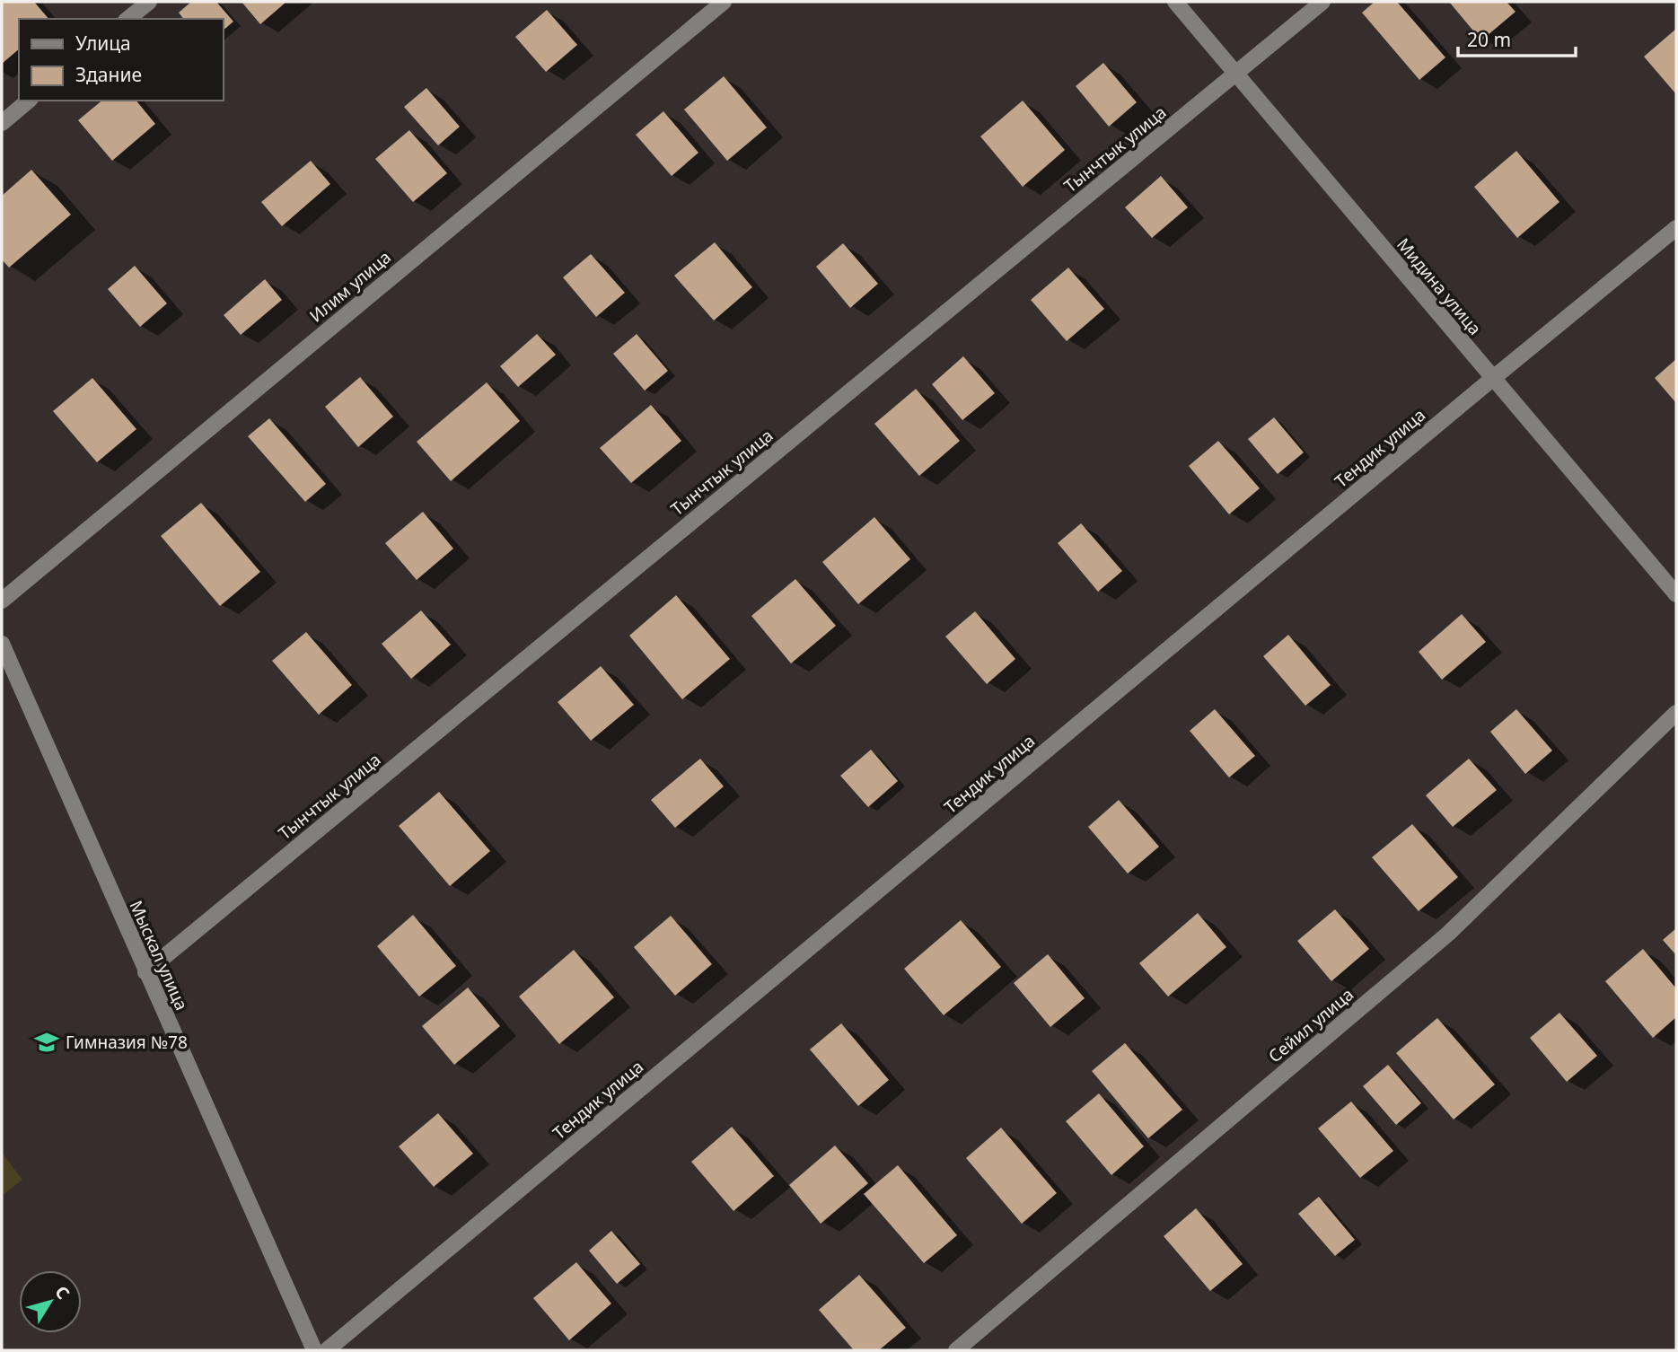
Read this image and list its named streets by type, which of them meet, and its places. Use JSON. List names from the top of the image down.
{
  "streets": {
    "street": [
      "Тынчтык улица",
      "Илим улица",
      "Мидина улица",
      "Тендик улица",
      "Мыскал улица",
      "Сейил улица"
    ]
  },
  "crossings": [
    ["Тынчтык улица", "Мидина улица"],
    ["Тынчтык улица", "Мыскал улица"],
    ["Мидина улица", "Тендик улица"]
  ],
  "places": {
    "school or university": ["Гимназия №78"]
  },
  "legend": ["Улица", "Здание"],
  "scale_bar": "20 m",
  "north": "top right"
}
